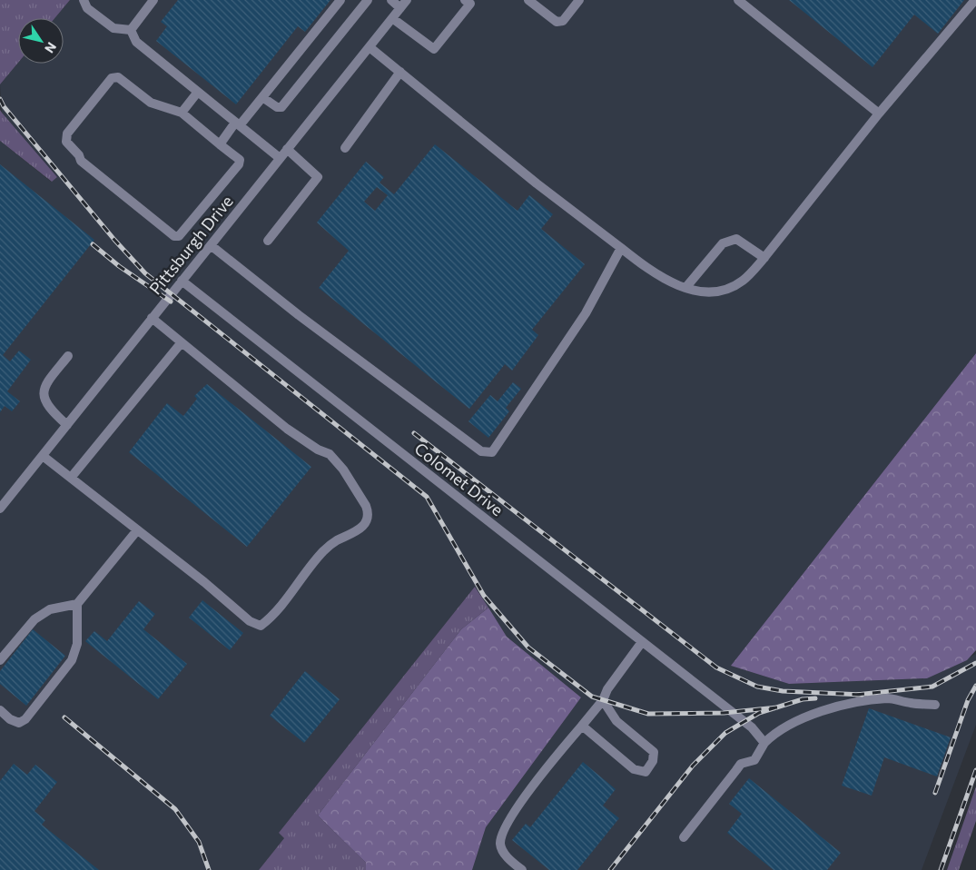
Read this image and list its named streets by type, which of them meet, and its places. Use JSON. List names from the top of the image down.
{
  "streets": {
    "street": ["Pittsburgh Drive", "Colomet Drive"]
  },
  "crossings": [
    ["Pittsburgh Drive", "Colomet Drive"]
  ],
  "north": "bottom right"
}
